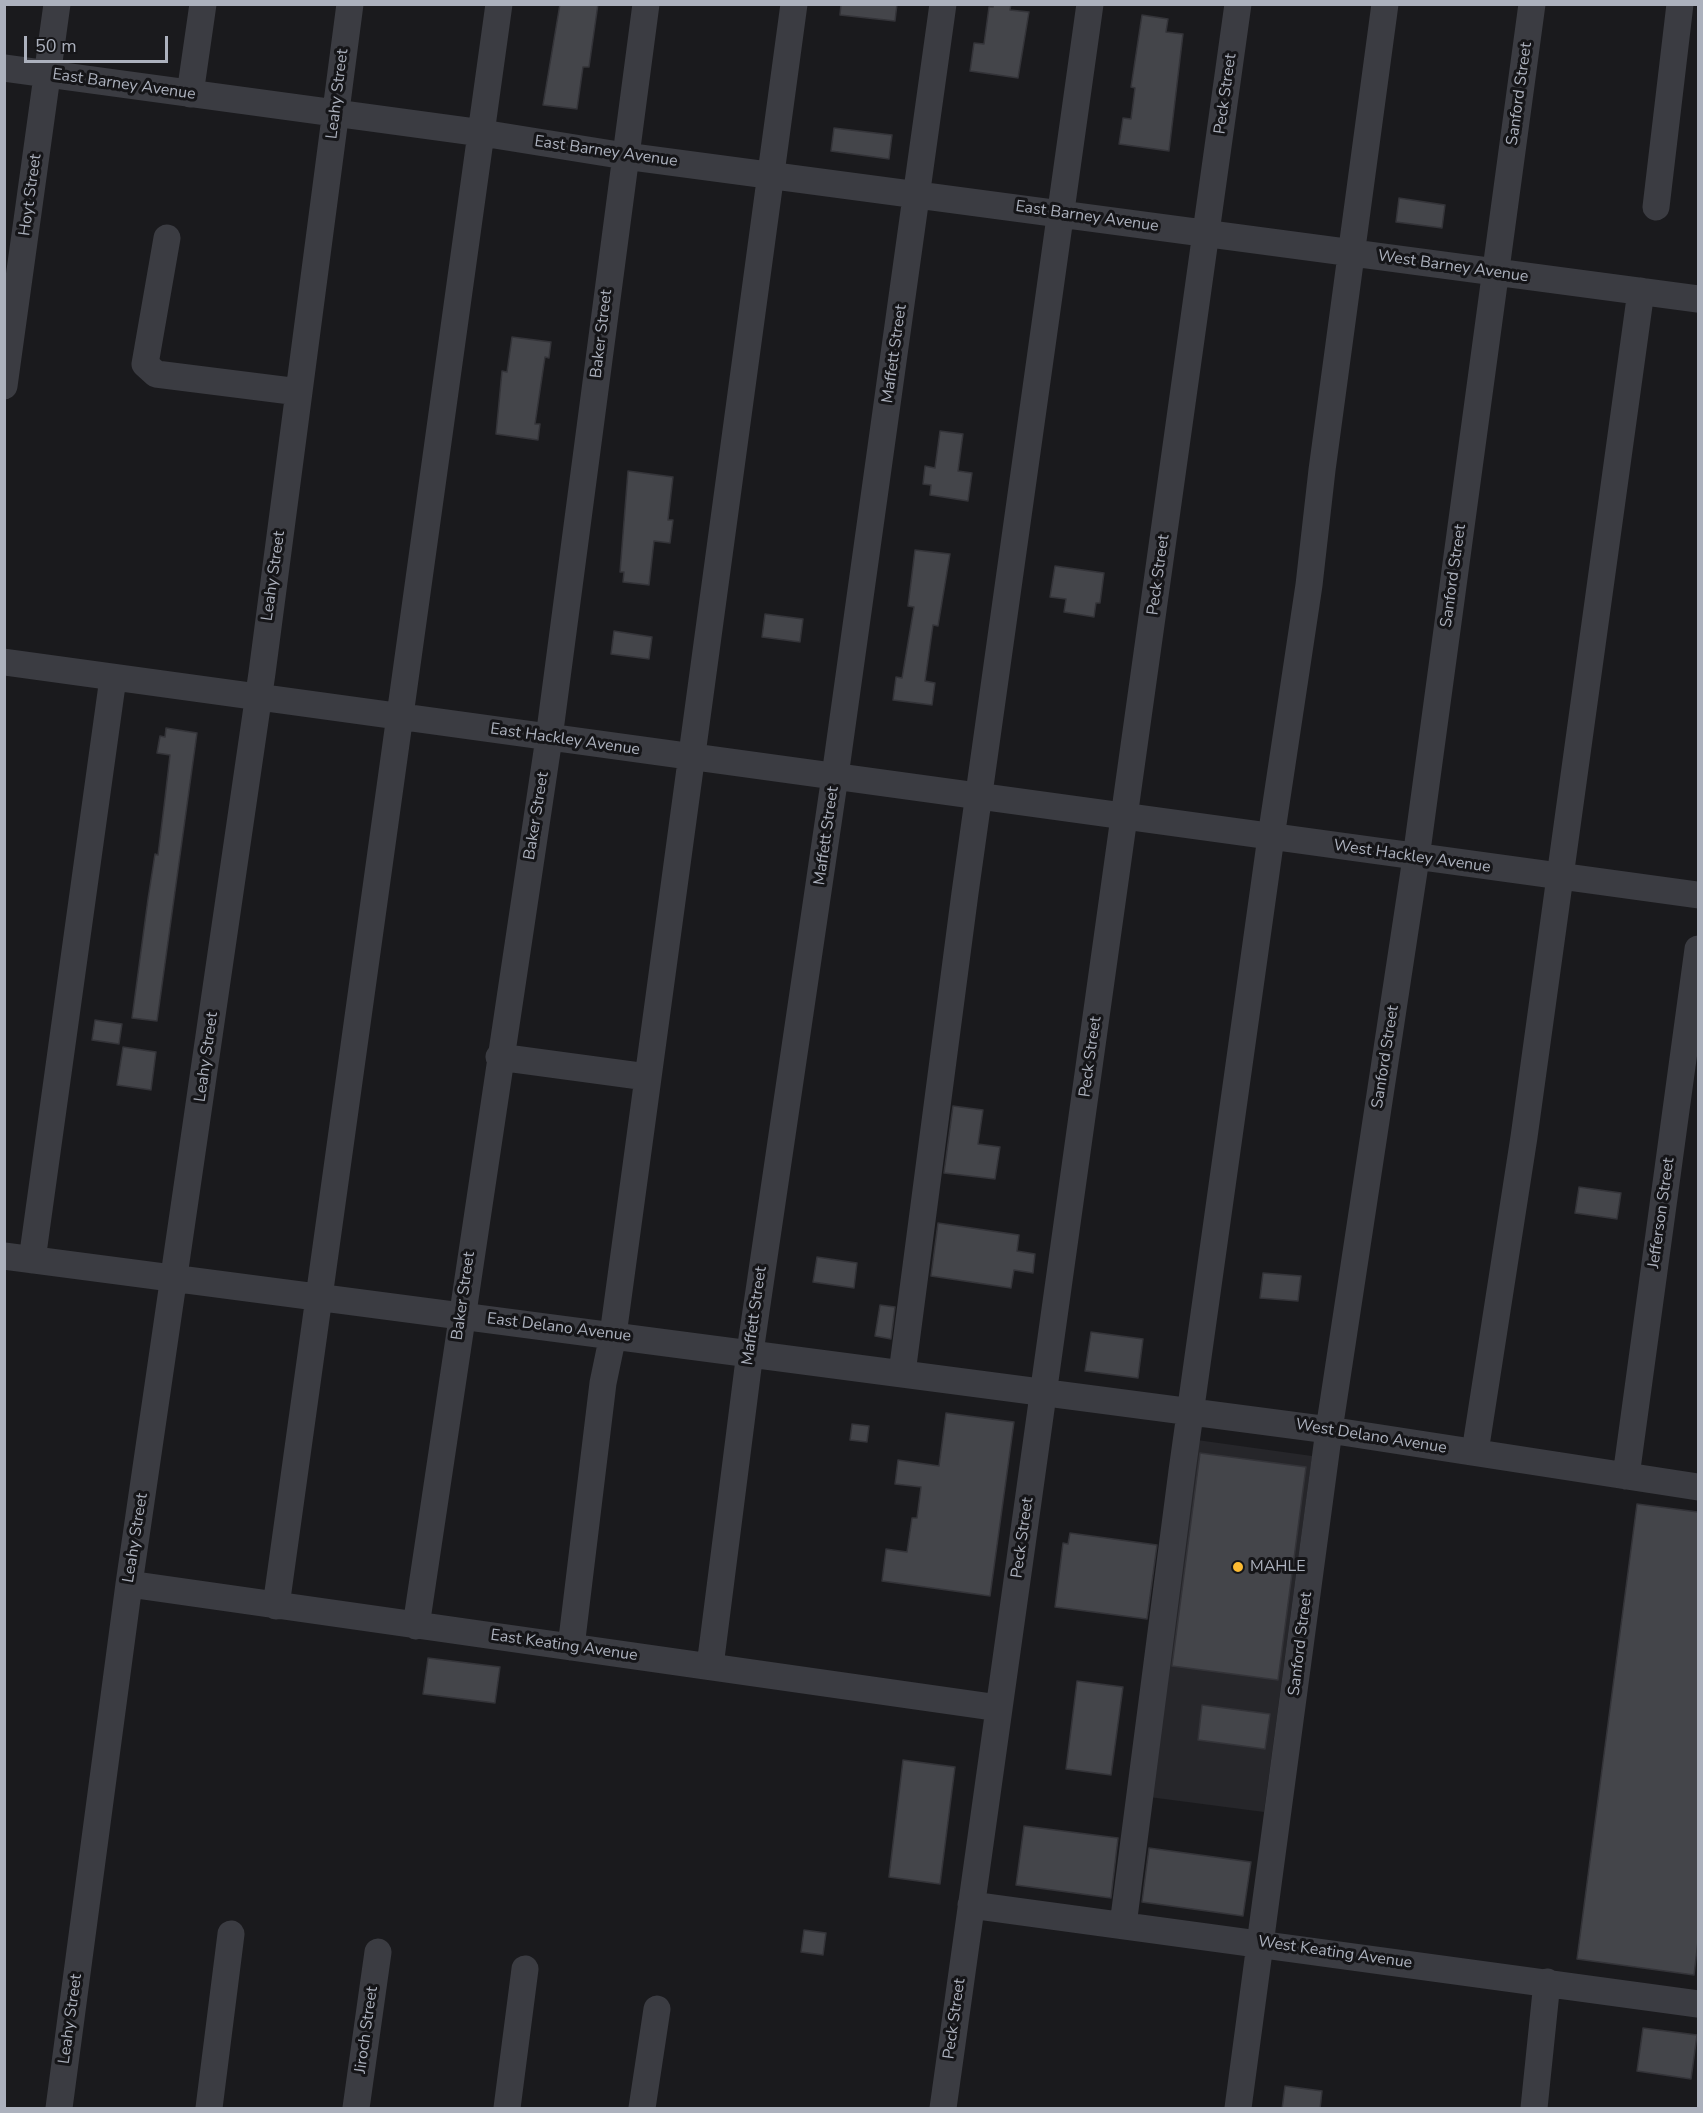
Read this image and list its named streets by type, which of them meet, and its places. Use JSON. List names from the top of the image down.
{
  "streets": {
    "street": [
      "East Barney Avenue",
      "Leahy Street",
      "Peck Street",
      "Sanford Street",
      "Hoyt Street",
      "West Barney Avenue",
      "Baker Street",
      "Maffett Street",
      "East Hackley Avenue",
      "West Hackley Avenue",
      "Jefferson Street",
      "East Delano Avenue",
      "West Delano Avenue",
      "East Keating Avenue",
      "West Keating Avenue",
      "Jiroch Street"
    ]
  },
  "crossings": [
    ["East Barney Avenue", "Leahy Street"],
    ["East Barney Avenue", "Peck Street"],
    ["East Barney Avenue", "Hoyt Street"],
    ["East Barney Avenue", "West Barney Avenue"],
    ["East Barney Avenue", "Baker Street"],
    ["East Barney Avenue", "Maffett Street"],
    ["Leahy Street", "East Hackley Avenue"],
    ["Leahy Street", "East Delano Avenue"],
    ["Leahy Street", "East Keating Avenue"],
    ["Peck Street", "West Barney Avenue"],
    ["Peck Street", "East Hackley Avenue"],
    ["Peck Street", "West Hackley Avenue"],
    ["Peck Street", "East Delano Avenue"],
    ["Peck Street", "West Delano Avenue"],
    ["Peck Street", "East Keating Avenue"],
    ["Peck Street", "West Keating Avenue"],
    ["Sanford Street", "West Barney Avenue"],
    ["Sanford Street", "West Hackley Avenue"],
    ["Sanford Street", "West Delano Avenue"],
    ["Sanford Street", "West Keating Avenue"],
    ["Baker Street", "East Hackley Avenue"],
    ["Baker Street", "East Delano Avenue"],
    ["Baker Street", "East Keating Avenue"],
    ["Maffett Street", "East Hackley Avenue"],
    ["Maffett Street", "East Delano Avenue"],
    ["Maffett Street", "East Keating Avenue"],
    ["East Hackley Avenue", "West Hackley Avenue"],
    ["Jefferson Street", "West Delano Avenue"],
    ["East Delano Avenue", "West Delano Avenue"]
  ],
  "places": ["MAHLE"],
  "scale_bar": "50 m"
}
